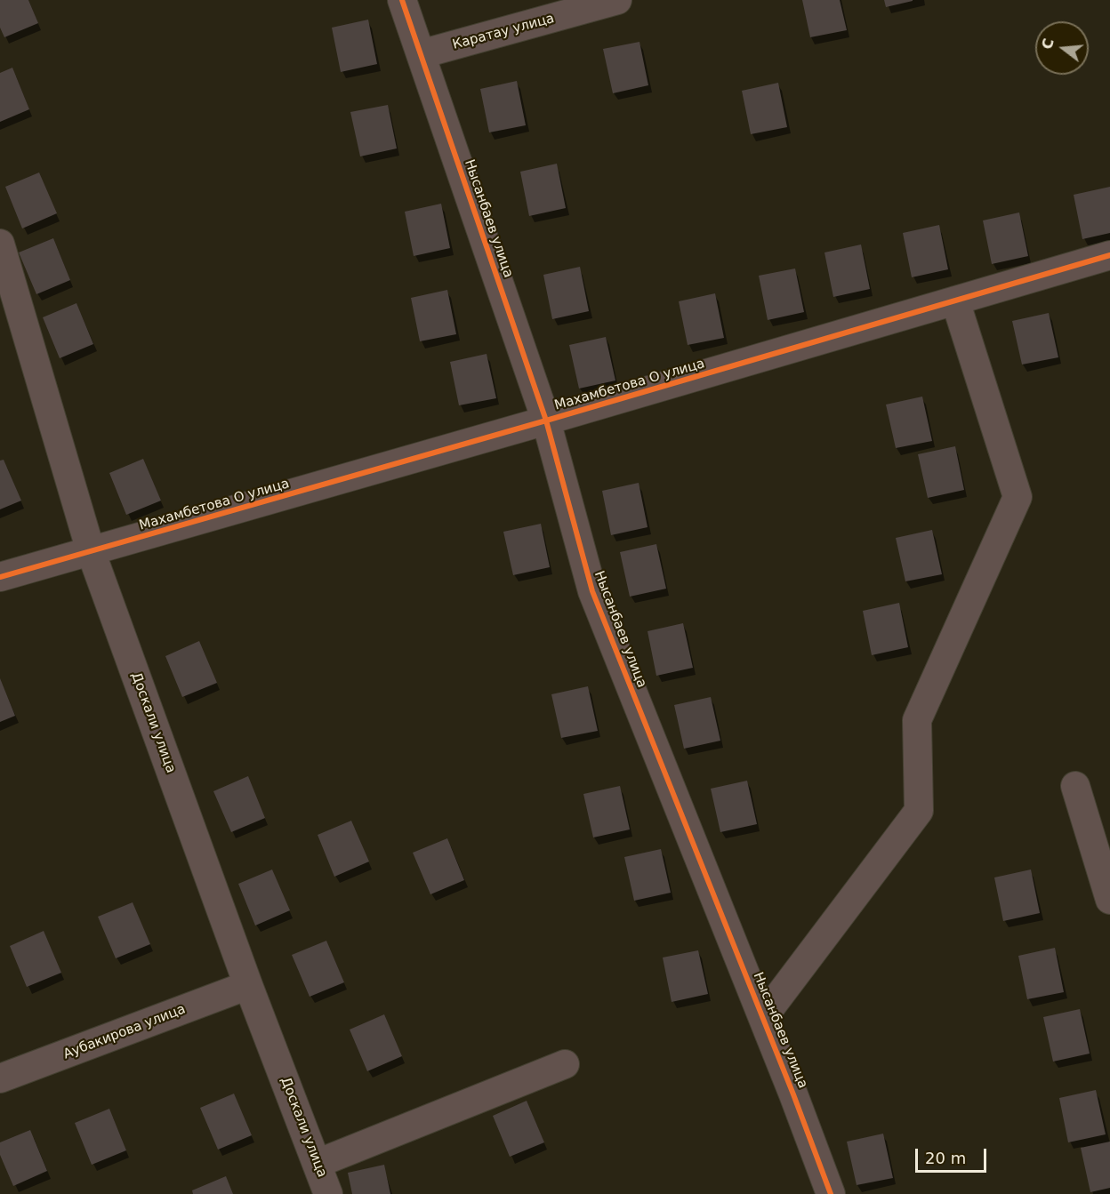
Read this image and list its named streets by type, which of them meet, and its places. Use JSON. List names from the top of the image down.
{
  "streets": {
    "street": [
      "Каратау улица",
      "Нысанбаев улица",
      "Махамбетова О улица",
      "Доскали улица",
      "Аубакирова улица"
    ]
  },
  "crossings": [
    ["Каратау улица", "Нысанбаев улица"],
    ["Нысанбаев улица", "Махамбетова О улица"],
    ["Махамбетова О улица", "Доскали улица"],
    ["Доскали улица", "Аубакирова улица"]
  ],
  "scale_bar": "20 m",
  "north": "left"
}
